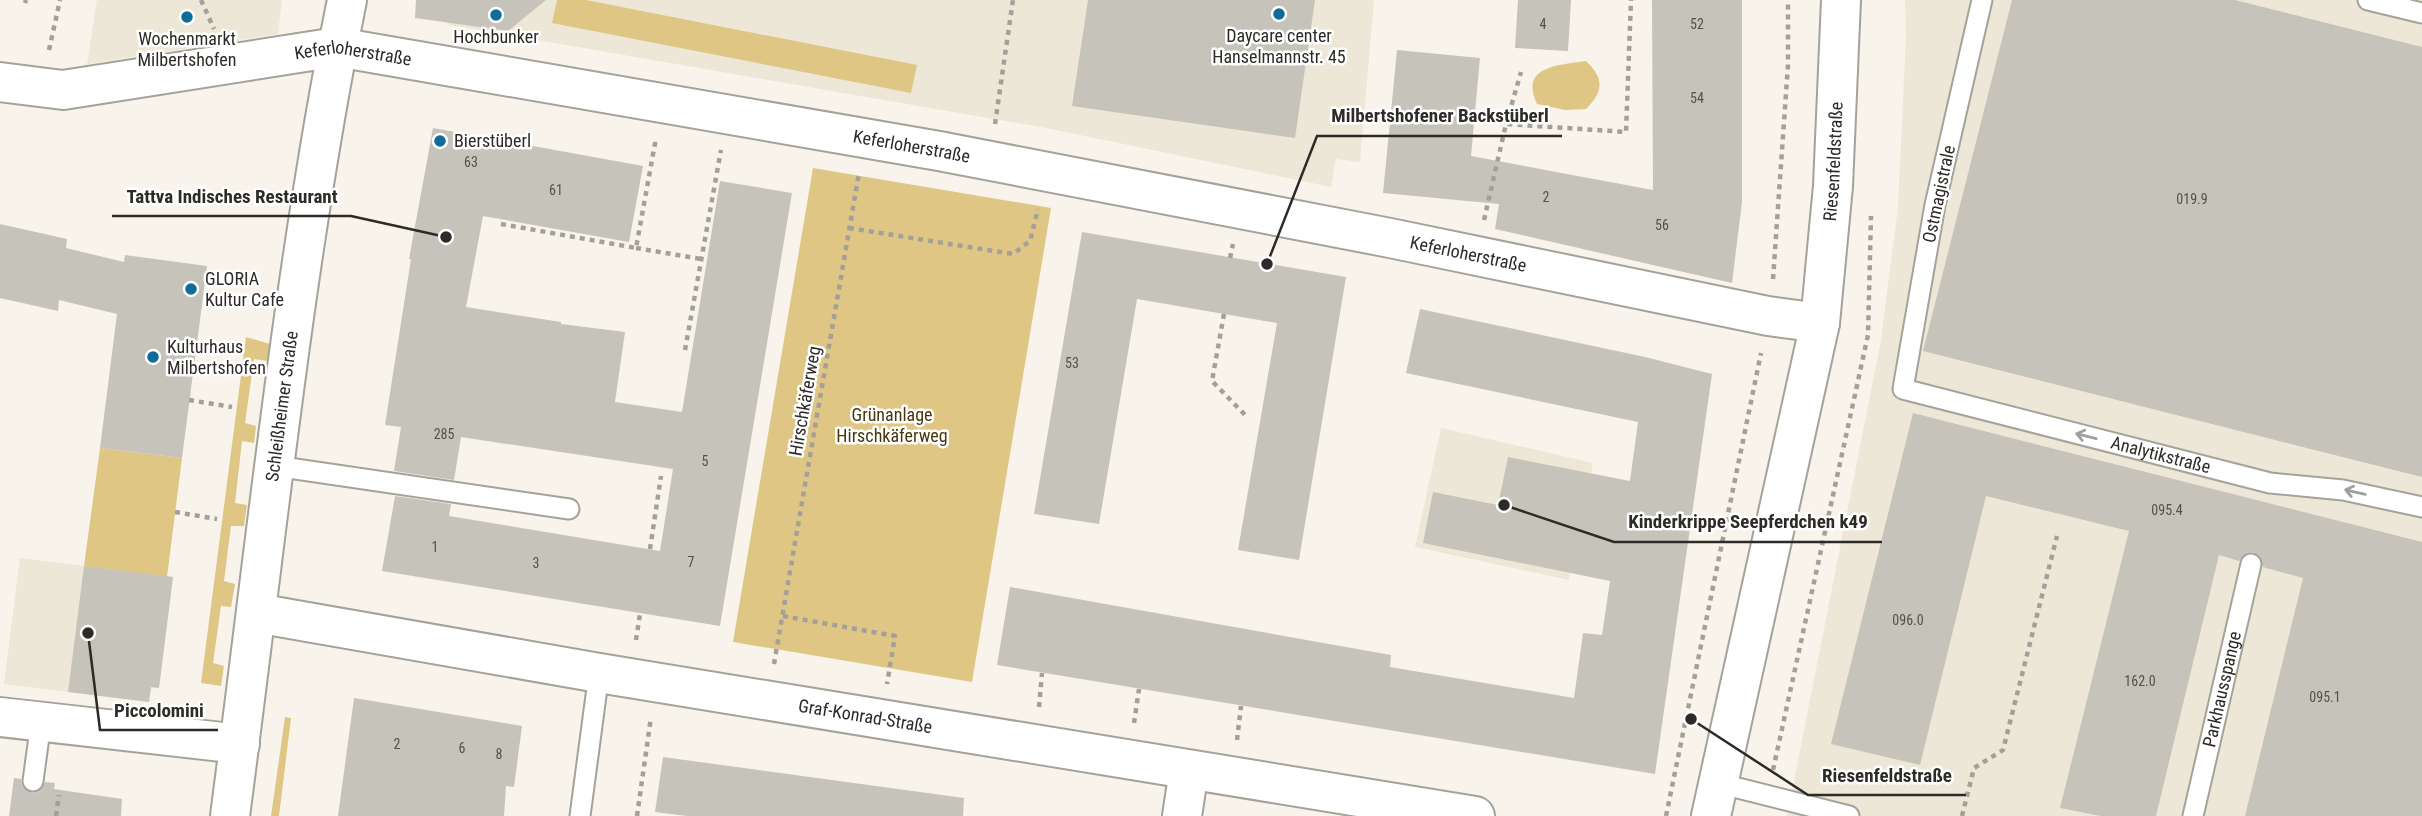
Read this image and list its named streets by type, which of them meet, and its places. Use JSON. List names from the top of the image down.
{
  "streets": {
    "street": [
      "Keferloherstraße",
      "Riesenfeldstraße",
      "Schleißheimer Straße",
      "Graf-Konrad-Straße"
    ],
    "lane": ["Ostmagistrale", "Analytikstraße", "Parkhausspange"],
    "path": ["Hirschkäferweg"]
  },
  "crossings": [
    ["Keferloherstraße", "Riesenfeldstraße"],
    ["Keferloherstraße", "Hirschkäferweg"],
    ["Keferloherstraße", "Schleißheimer Straße"],
    ["Ostmagistrale", "Analytikstraße"],
    ["Schleißheimer Straße", "Graf-Konrad-Straße"]
  ],
  "one_way": ["Analytikstraße"],
  "parks": ["Grünanlage Hirschkäferweg"],
  "places": [
    "Daycare center Hanselmannstr. 45",
    "Hochbunker",
    "Wochenmarkt Milbertshofen",
    "Bierstüberl",
    "Tattva Indisches Restaurant",
    "Milbertshofener Backstüberl",
    "GLORIA Kultur Cafe",
    "Kulturhaus Milbertshofen",
    "Kinderkrippe Seepferdchen k49",
    "Piccolomini",
    "Riesenfeldstraße"
  ],
  "house_numbers": [
    "4",
    "52",
    "54",
    "63",
    "61",
    "2",
    "019.9",
    "56",
    "53",
    "285",
    "5",
    "095.4",
    "1",
    "7",
    "3",
    "096.0",
    "162.0",
    "095.1",
    "2",
    "6",
    "8"
  ]
}
